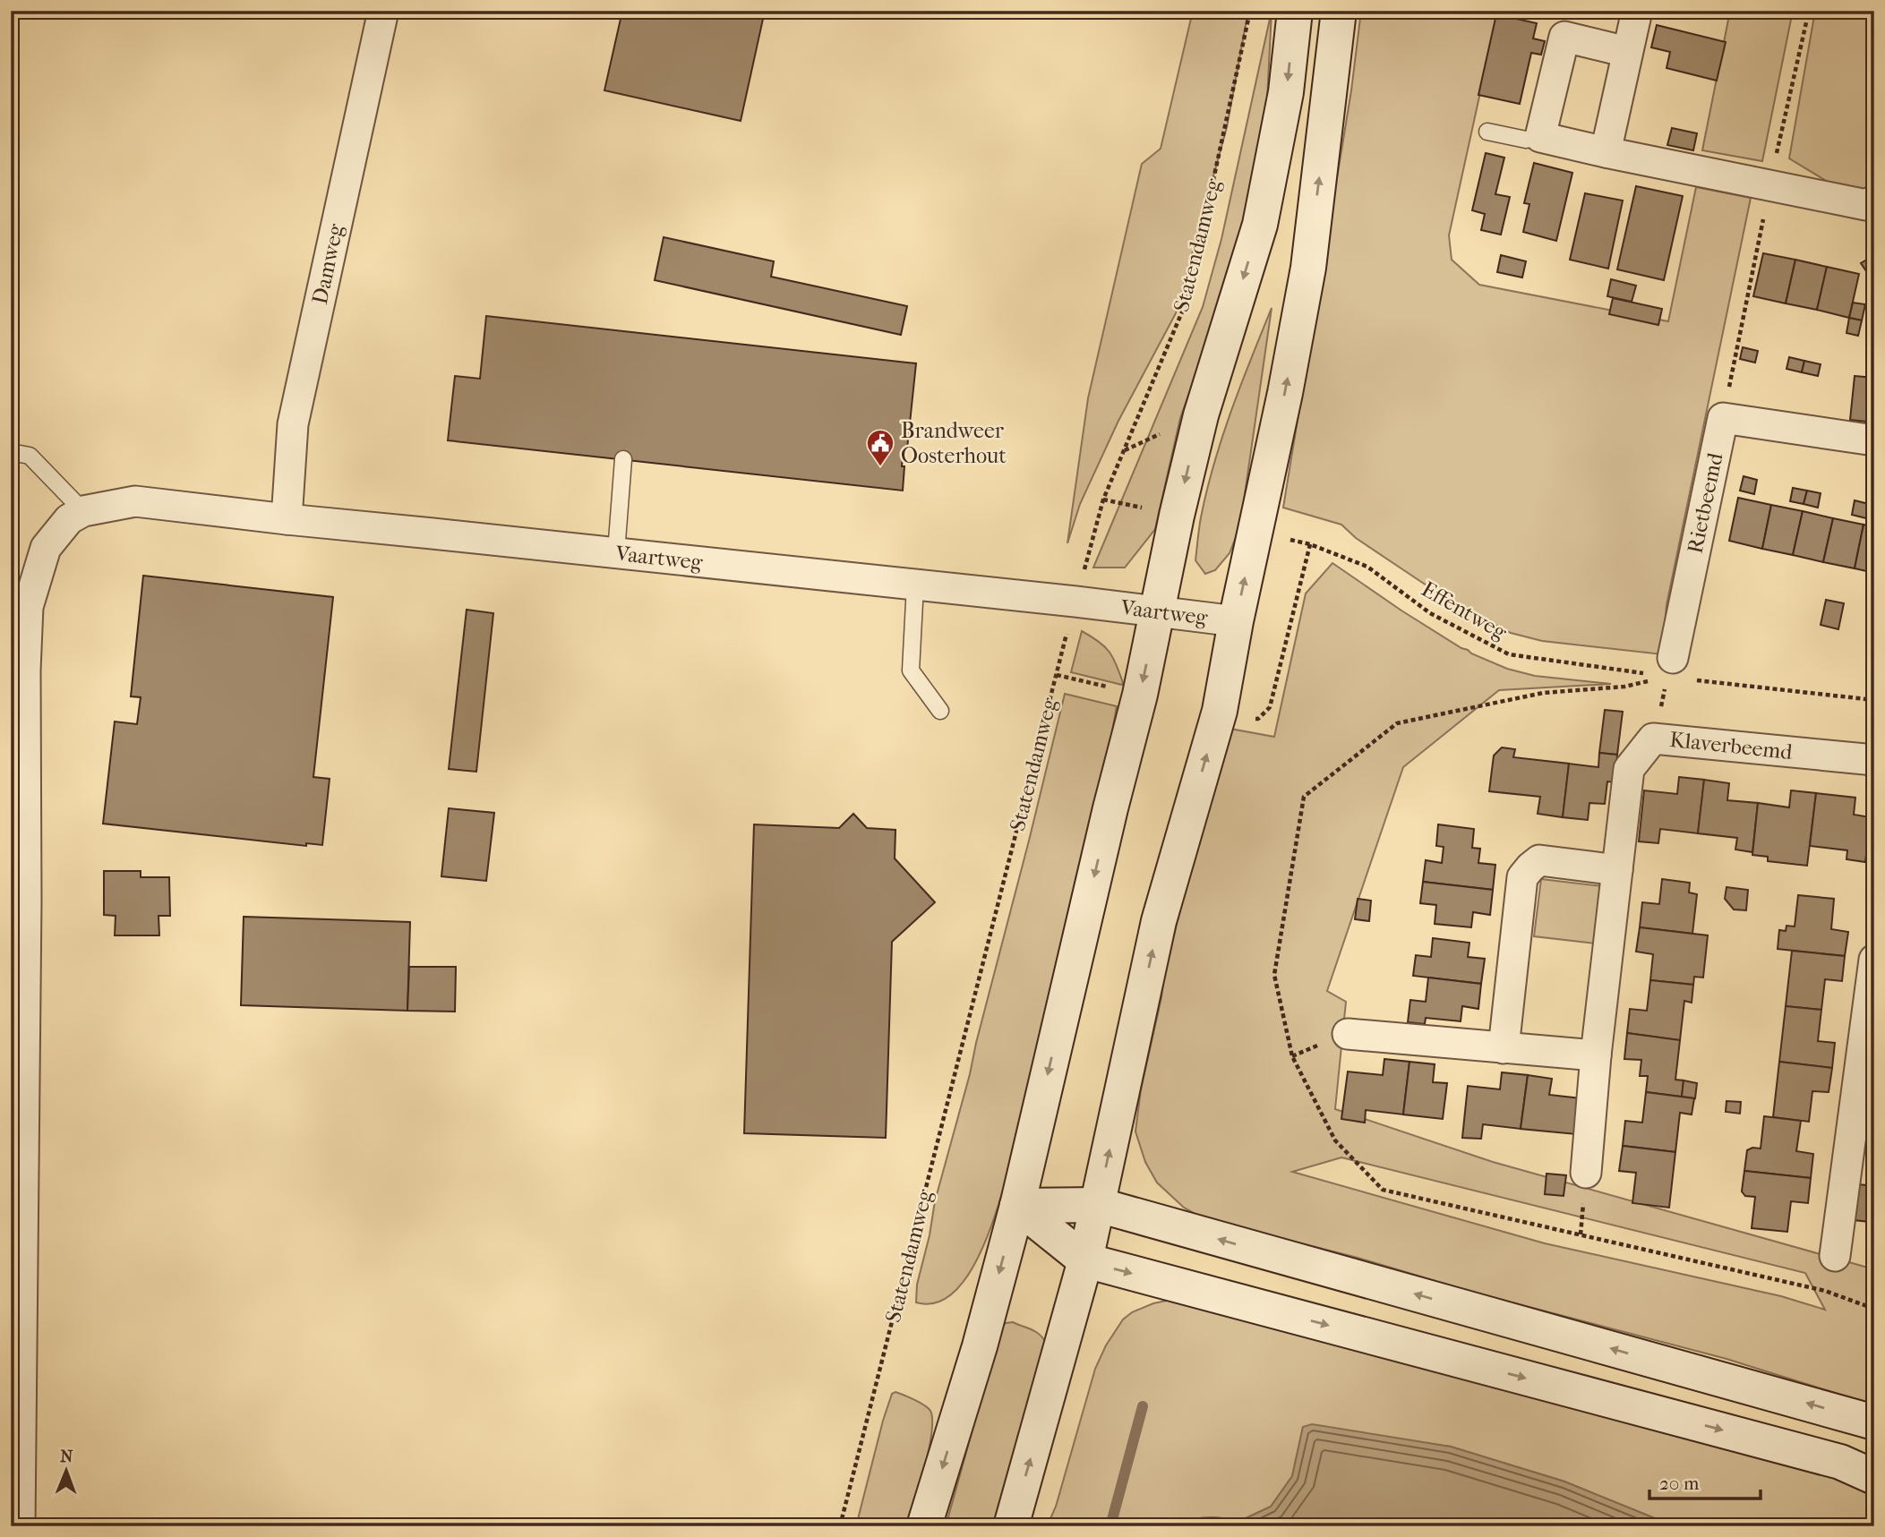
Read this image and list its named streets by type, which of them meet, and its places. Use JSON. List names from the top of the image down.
{
  "streets": {
    "street": [
      "Damweg",
      "Rietbeemd",
      "Vaartweg",
      "Klaverbeemd"
    ],
    "path": ["Statendamweg", "Effentweg"]
  },
  "crossings": [
    ["Statendamweg", "Vaartweg"],
    ["Damweg", "Vaartweg"],
    ["Rietbeemd", "Effentweg"]
  ],
  "places": {
    "public building": ["Brandweer Oosterhout"]
  },
  "scale_bar": "20 m",
  "north": "top"
}
